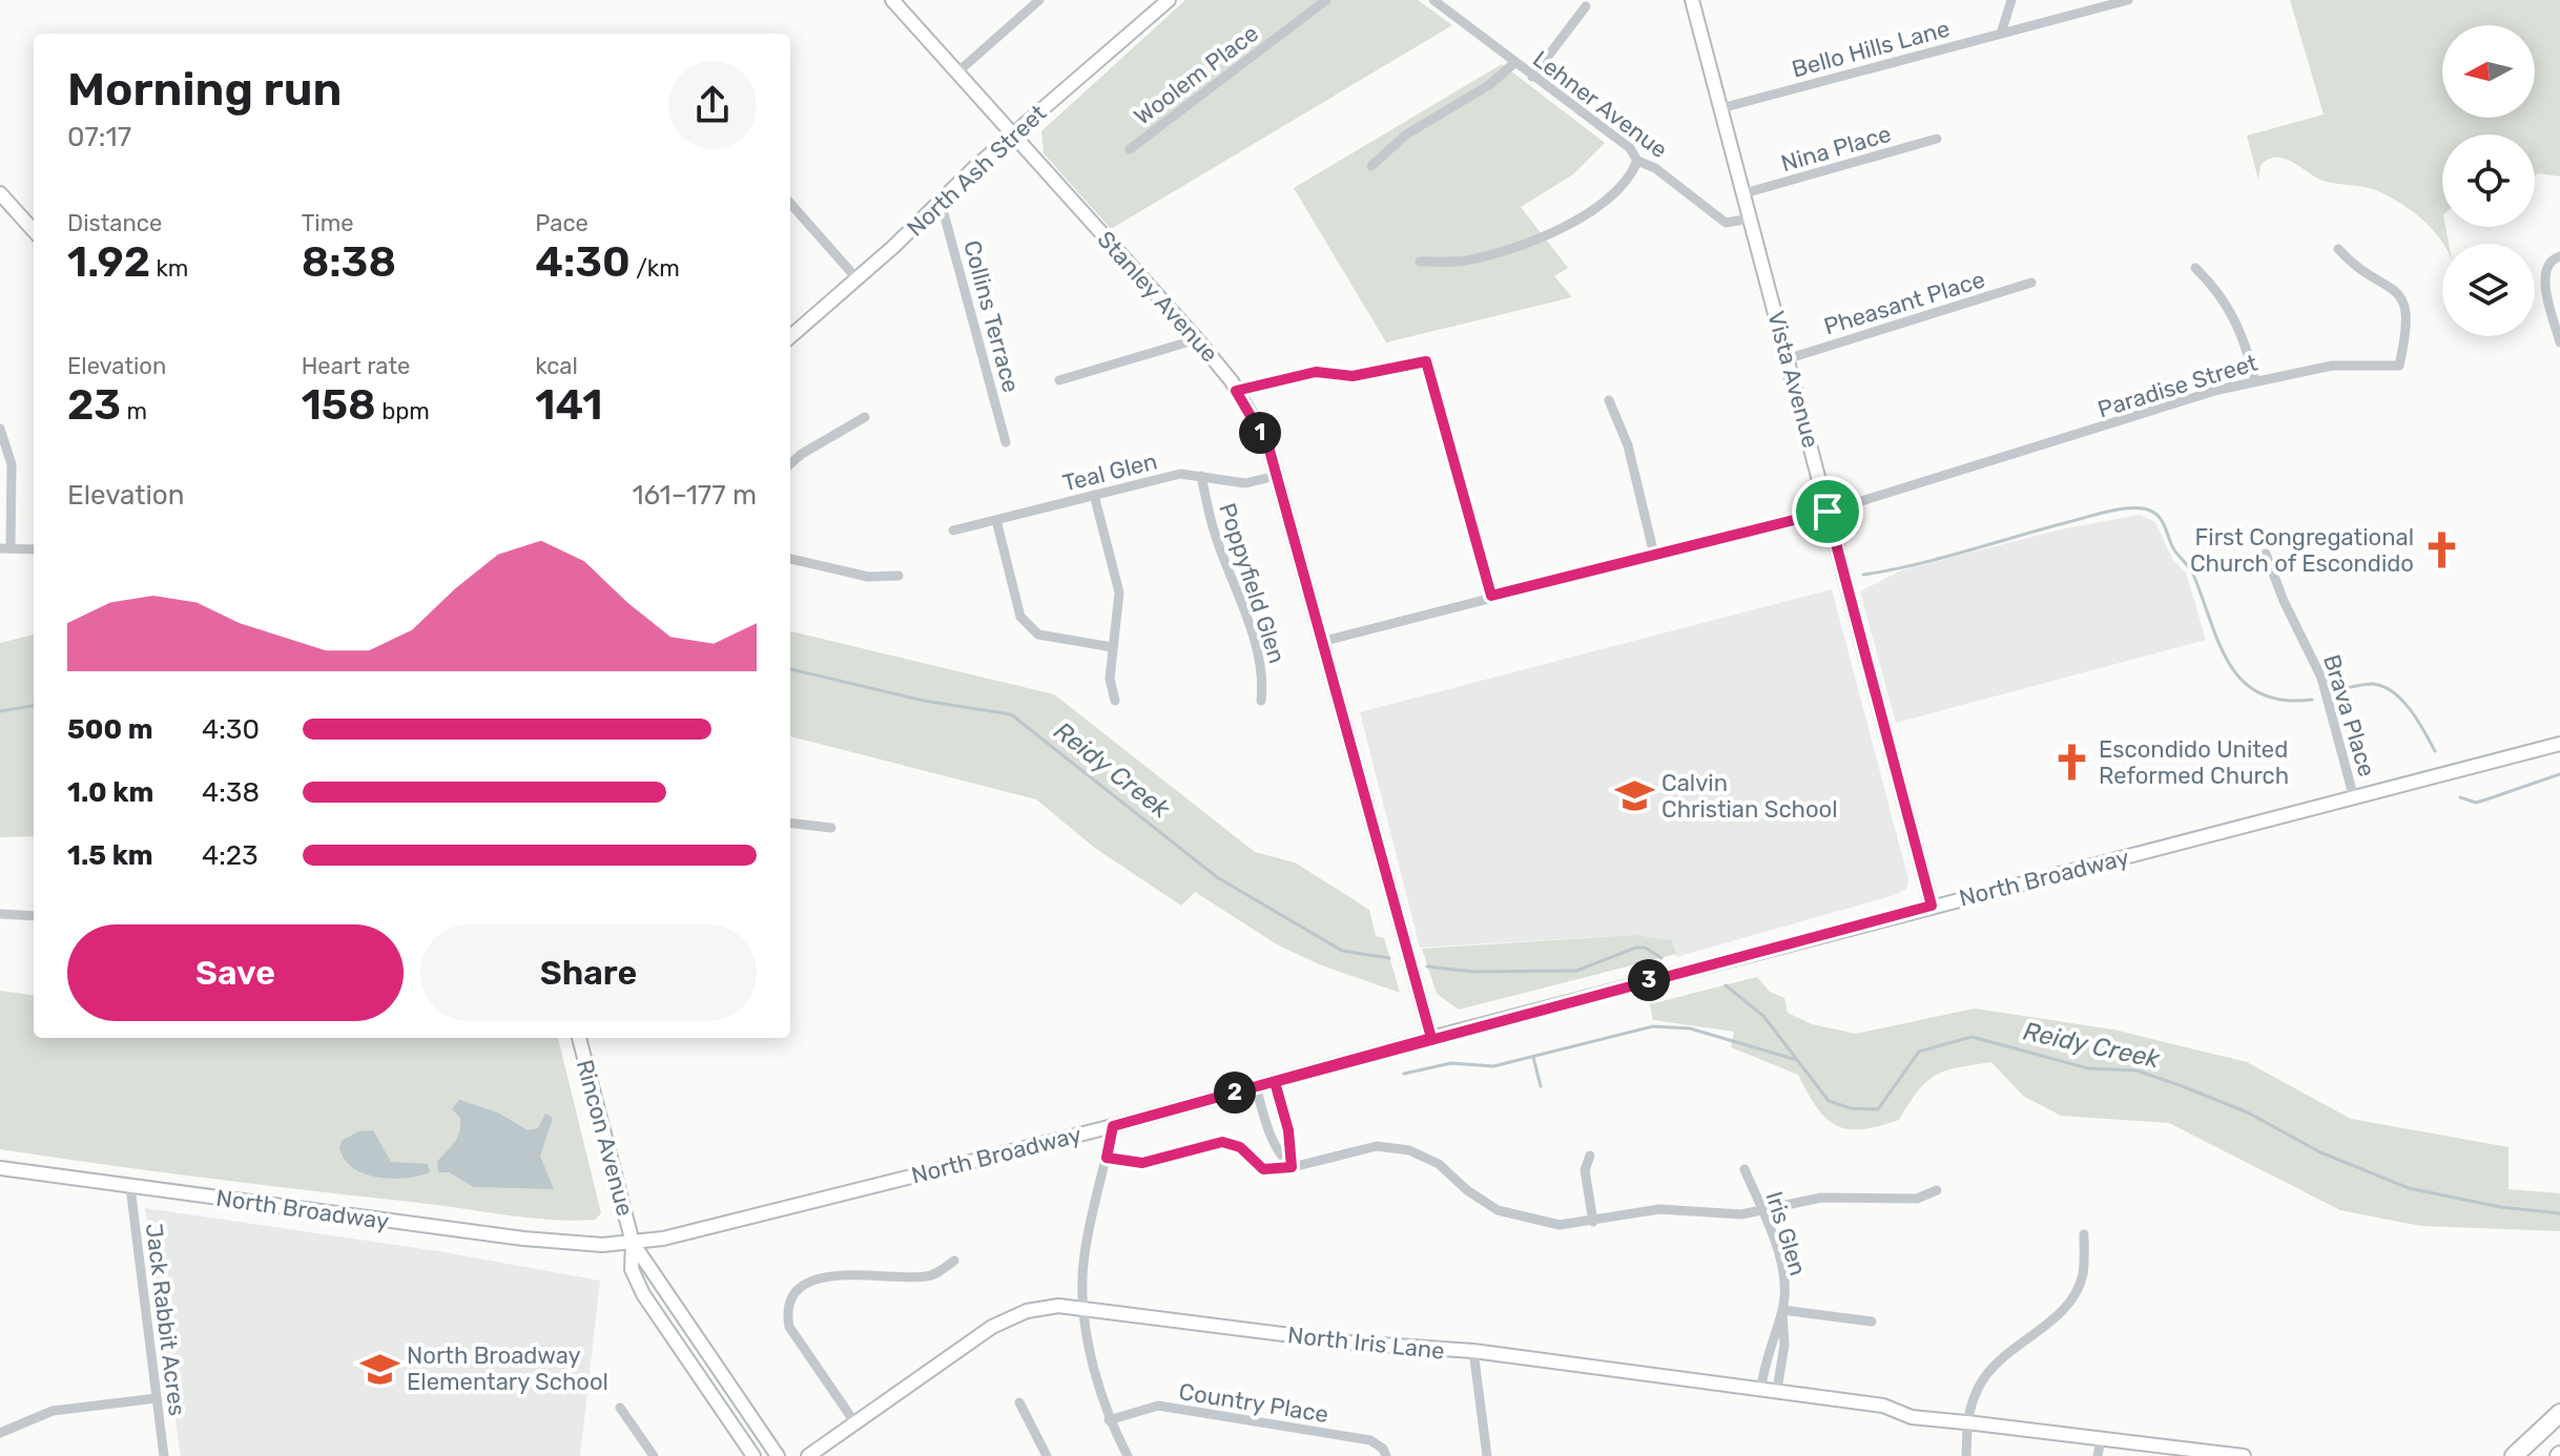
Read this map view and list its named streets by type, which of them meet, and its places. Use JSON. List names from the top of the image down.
{
  "streets": {
    "street": [
      "Bello Hills Lane",
      "Woolem Place",
      "Lehner Avenue",
      "Nina Place",
      "North Ash Street",
      "Stanley Avenue",
      "Pheasant Place",
      "Collins Terrace",
      "Vista Avenue",
      "Paradise Street",
      "Teal Glen",
      "Poppyfield Glen",
      "Brava Place",
      "North Broadway",
      "Rincon Avenue",
      "Iris Glen",
      "Jack Rabbit Acres",
      "North Iris Lane",
      "Country Place"
    ]
  },
  "crossings": [
    ["Bello Hills Lane", "Vista Avenue"],
    ["Lehner Avenue", "Vista Avenue"],
    ["Nina Place", "Vista Avenue"],
    ["North Ash Street", "Stanley Avenue"],
    ["North Ash Street", "Collins Terrace"],
    ["Stanley Avenue", "Paradise Street"],
    ["Stanley Avenue", "Teal Glen"],
    ["Stanley Avenue", "North Broadway"],
    ["Pheasant Place", "Vista Avenue"],
    ["Vista Avenue", "Paradise Street"],
    ["Vista Avenue", "North Broadway"],
    ["Teal Glen", "Poppyfield Glen"],
    ["Brava Place", "North Broadway"],
    ["North Broadway", "Rincon Avenue"],
    ["North Broadway", "Jack Rabbit Acres"],
    ["Iris Glen", "North Iris Lane"]
  ],
  "water": ["Reidy Creek"],
  "places": {
    "church": ["First Congregational Church of Escondido", "Escondido United Reformed Church"],
    "school or university": ["Calvin Christian School", "North Broadway Elementary School"]
  },
  "north": "left",
  "page": {
    "heading": ["Morning run", "07:17"],
    "stats": [
      ["Distance", "1.92 km"],
      ["Time", "8:38"],
      ["Pace", "4:30 /km"],
      ["Elevation", "23 m"],
      ["Heart rate", "158 bpm"],
      ["kcal", "141"]
    ],
    "pins": ["1", "3", "2"],
    "chart": ["Elevation", "161–177 m"],
    "list": [
      {
        "name": "500 m",
        "note": "4:30"
      },
      {
        "name": "1.0 km",
        "note": "4:38"
      },
      {
        "name": "1.5 km",
        "note": "4:23"
      }
    ],
    "buttons": ["Save", "Share"]
  }
}
